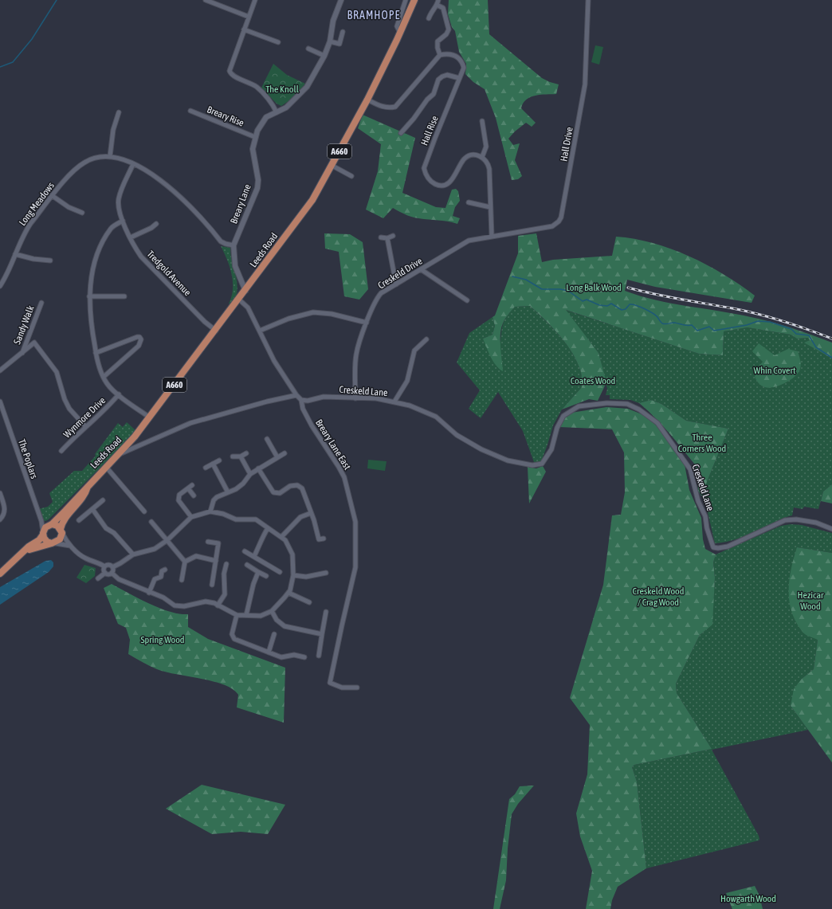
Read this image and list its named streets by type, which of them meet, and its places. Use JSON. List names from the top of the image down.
{
  "streets": {
    "highway": ["A660", "Leeds Road"],
    "street": [
      "Breary Rise",
      "Hall Rise",
      "Hall Drive",
      "Long Meadows",
      "Breary Lane",
      "Tredgold Avenue",
      "Creskeld Drive",
      "Sandy Walk",
      "Creskeld Lane",
      "Wynmore Drive",
      "Breary Lane East",
      "The Poplars"
    ]
  },
  "crossings": [
    ["Breary Rise", "Breary Lane"],
    ["Hall Drive", "Creskeld Drive"],
    ["Breary Lane", "Leeds Road"],
    ["Leeds Road", "Tredgold Avenue"],
    ["Leeds Road", "Breary Lane East"],
    ["Leeds Road", "The Poplars"],
    ["Creskeld Drive", "Creskeld Lane"],
    ["Creskeld Lane", "Breary Lane East"]
  ],
  "districts": ["BRAMHOPE"],
  "parks": [
    "The Knoll",
    "Long Balk Wood",
    "Whin Covert",
    "Coates Wood",
    "Three Corners Wood",
    "Creskeld Wood / Crag Wood",
    "Hezicar Wood",
    "Spring Wood",
    "Howgarth Wood"
  ]
}
